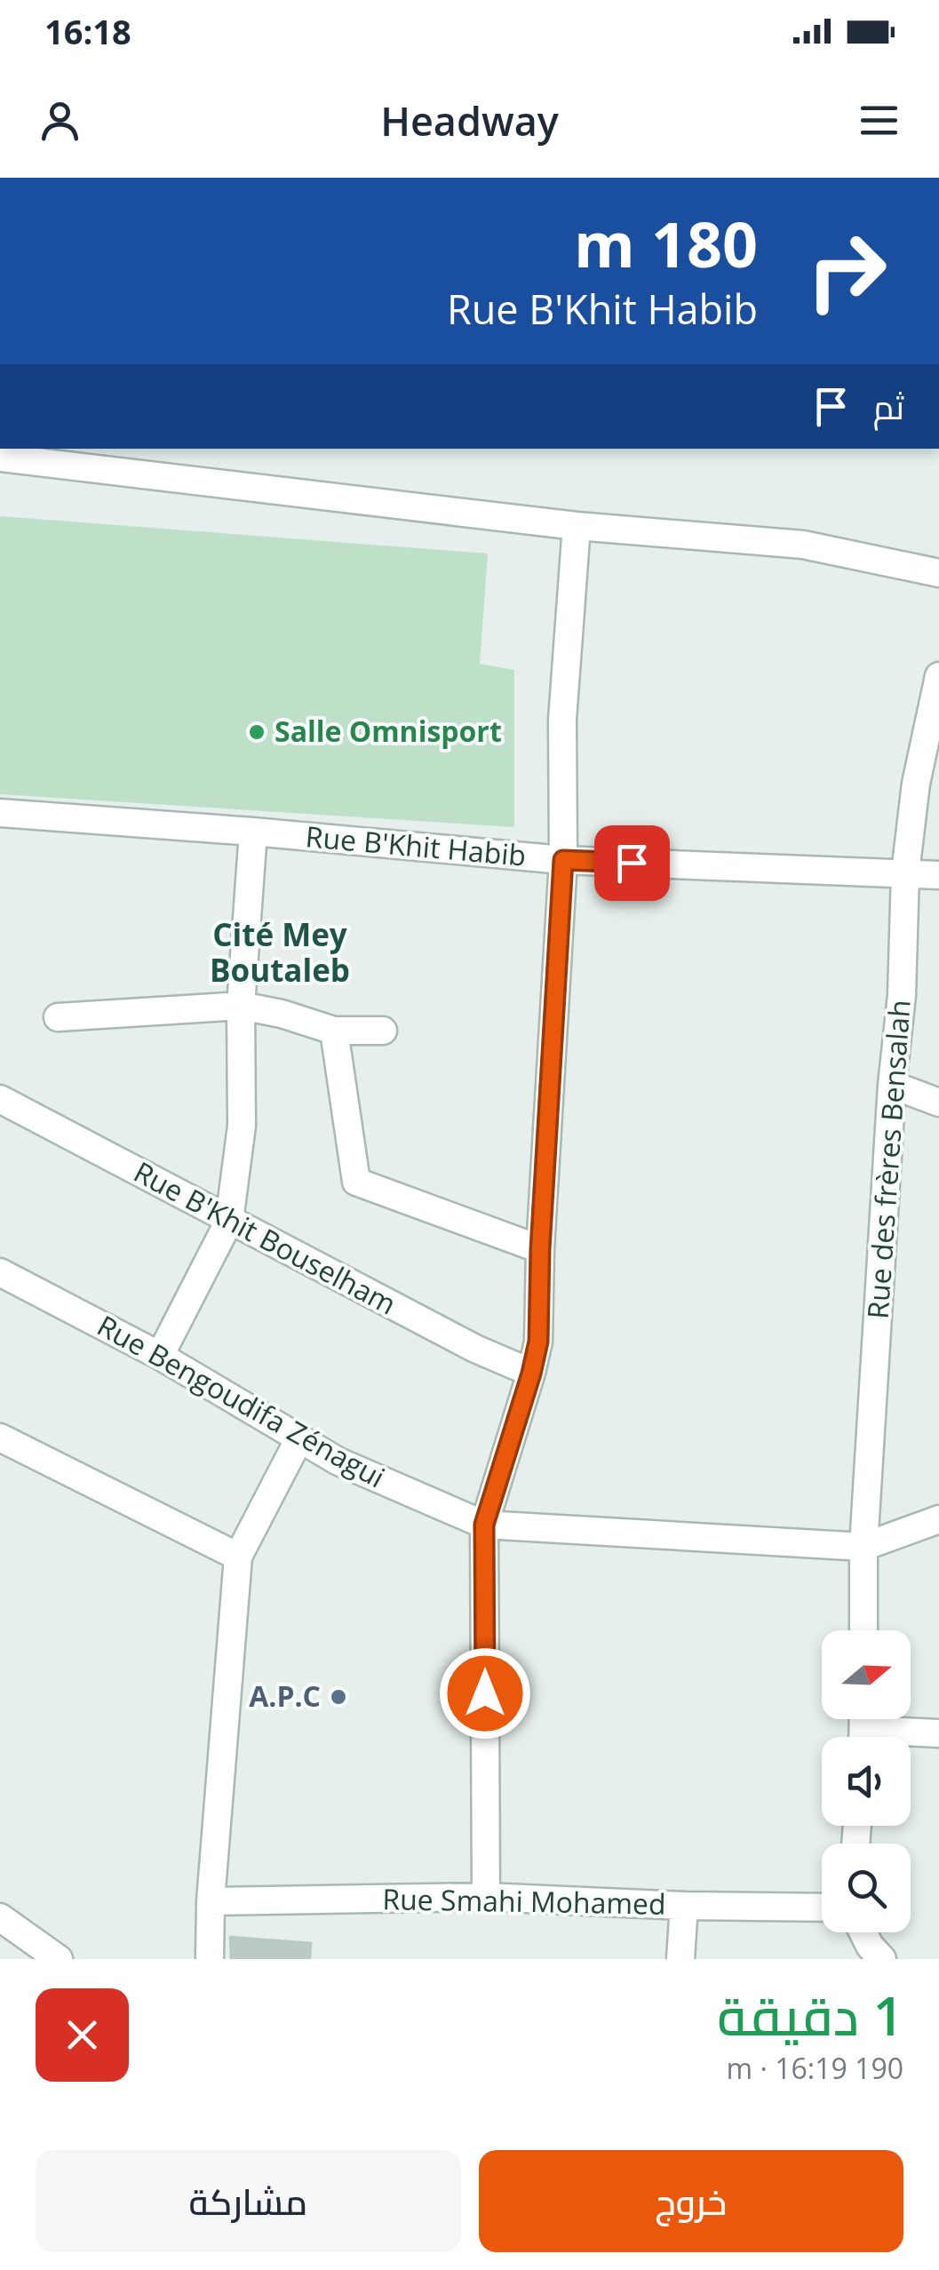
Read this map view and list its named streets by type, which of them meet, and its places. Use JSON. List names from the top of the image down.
{
  "streets": {
    "street": [
      "Rue B'Khit Habib",
      "Rue des frères Bensalah",
      "Rue B'Khit Bouselham",
      "Rue Bengoudifa Zénagui",
      "Rue Smahi Mohamed"
    ]
  },
  "crossings": [
    ["Rue B'Khit Habib", "Rue des frères Bensalah"]
  ],
  "districts": ["Cité Mey Boutaleb"],
  "places": ["Salle Omnisport", "A.P.C"],
  "north": "right",
  "page": {
    "status": "16:18",
    "header": "Headway",
    "turn": ["180 m", "Rue B'Khit Habib"],
    "then": "ثم",
    "heading": ["1 دقيقة", "190 m · 16:19"],
    "buttons": ["خروج", "مشاركة"]
  }
}
